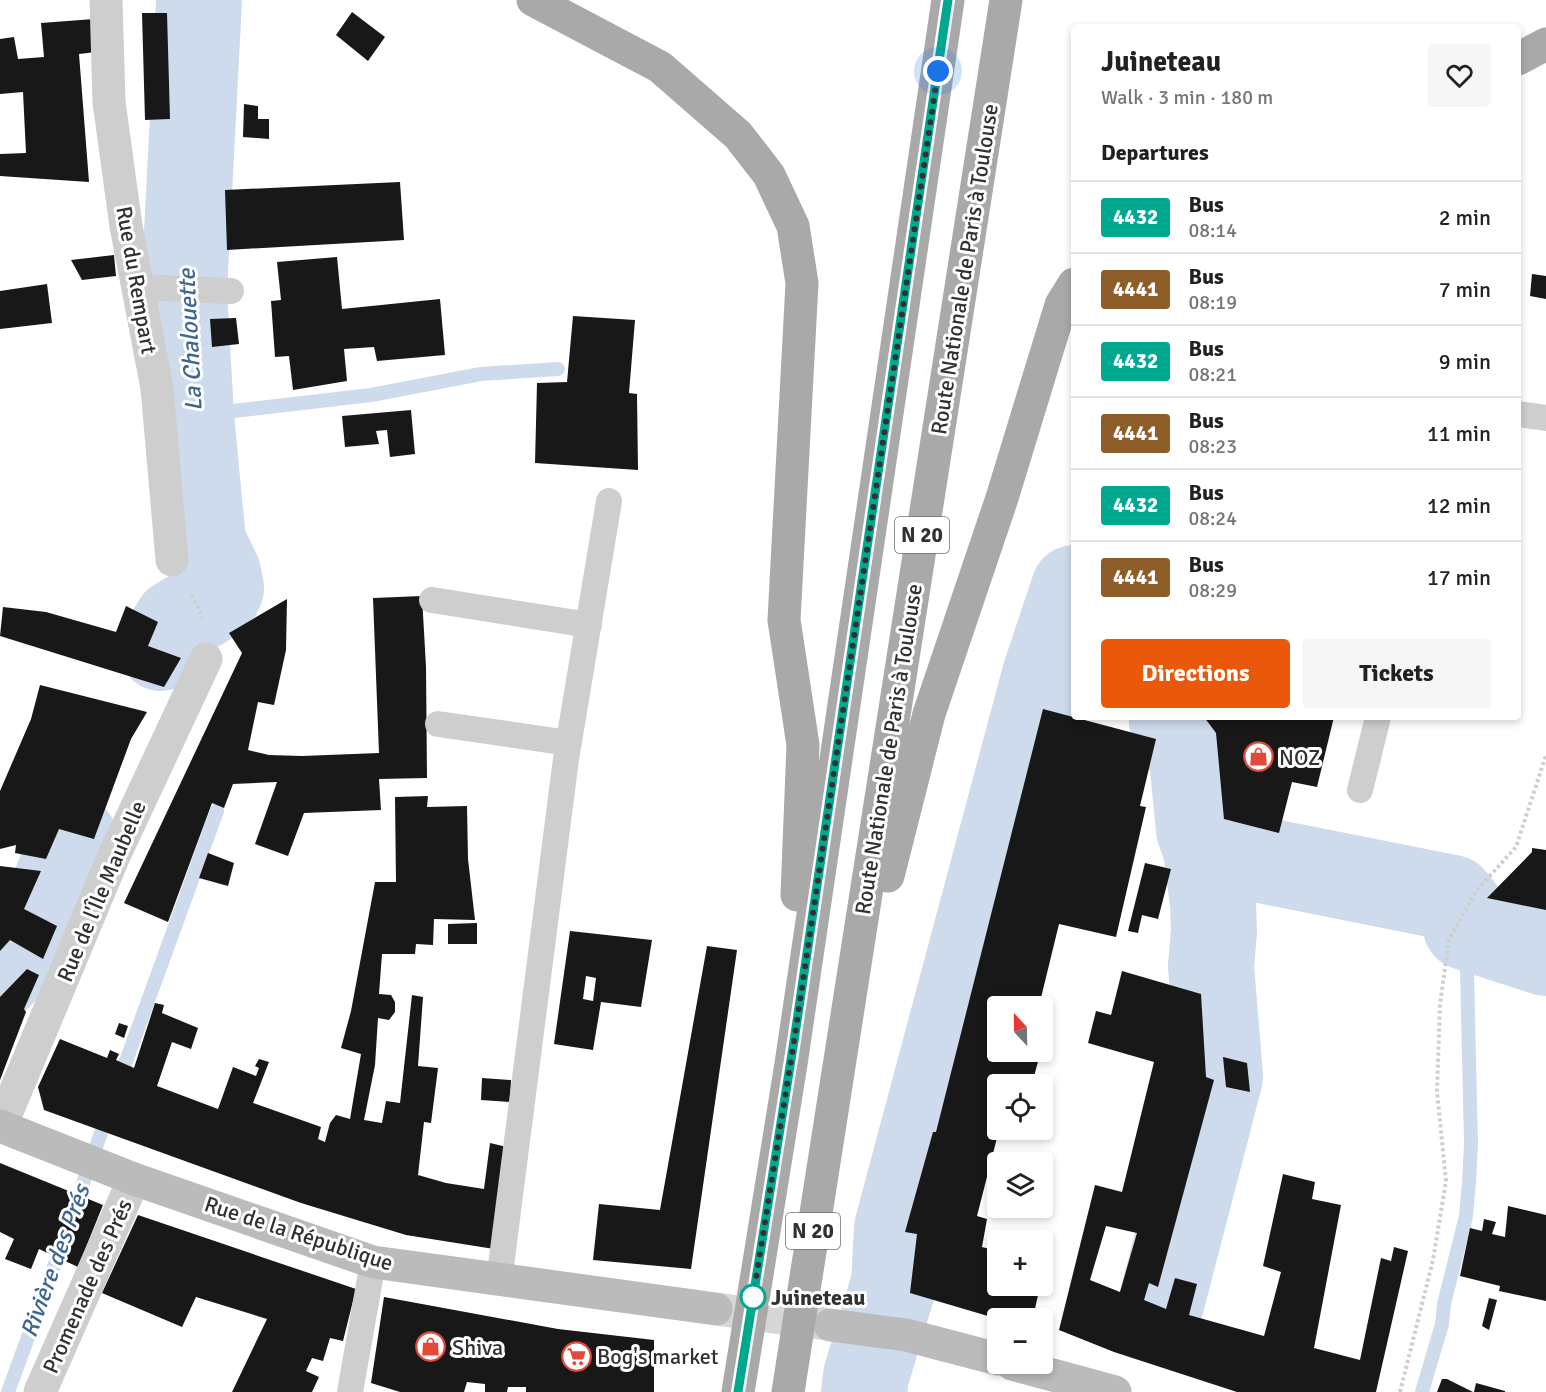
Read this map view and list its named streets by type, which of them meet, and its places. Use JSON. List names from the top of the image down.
{
  "streets": {
    "main road": ["Route Nationale de Paris à Toulouse", "N 20"],
    "street": [
      "Rue du Rempart",
      "Rue de l'Île Maubelle",
      "Rue de la République",
      "Promenade des Prés"
    ]
  },
  "crossings": [
    ["Rue de l'Île Maubelle", "Rue de la République"],
    ["Rue de la République", "Promenade des Prés"]
  ],
  "water": ["La Chalouette", "Rivière des Prés"],
  "places": {
    "shop": ["NOZ", "Shiva"],
    "other": ["Juineteau"],
    "supermarket": ["Bog's market"]
  },
  "lines": ["bus line 4432"],
  "north": "top",
  "page": {
    "heading": [
      ["Juineteau", "Walk · 3 min · 180 m"],
      "Departures"
    ],
    "list": [
      {
        "mark": "4432",
        "name": "Bus",
        "note": "08:14",
        "value": "2 min"
      },
      {
        "mark": "4441",
        "name": "Bus",
        "note": "08:19",
        "value": "7 min"
      },
      {
        "mark": "4432",
        "name": "Bus",
        "note": "08:21",
        "value": "9 min"
      },
      {
        "mark": "4441",
        "name": "Bus",
        "note": "08:23",
        "value": "11 min"
      },
      {
        "mark": "4432",
        "name": "Bus",
        "note": "08:24",
        "value": "12 min"
      },
      {
        "mark": "4441",
        "name": "Bus",
        "note": "08:29",
        "value": "17 min"
      }
    ],
    "buttons": ["Directions", "Tickets"],
    "map_buttons": ["+", "−"]
  }
}
